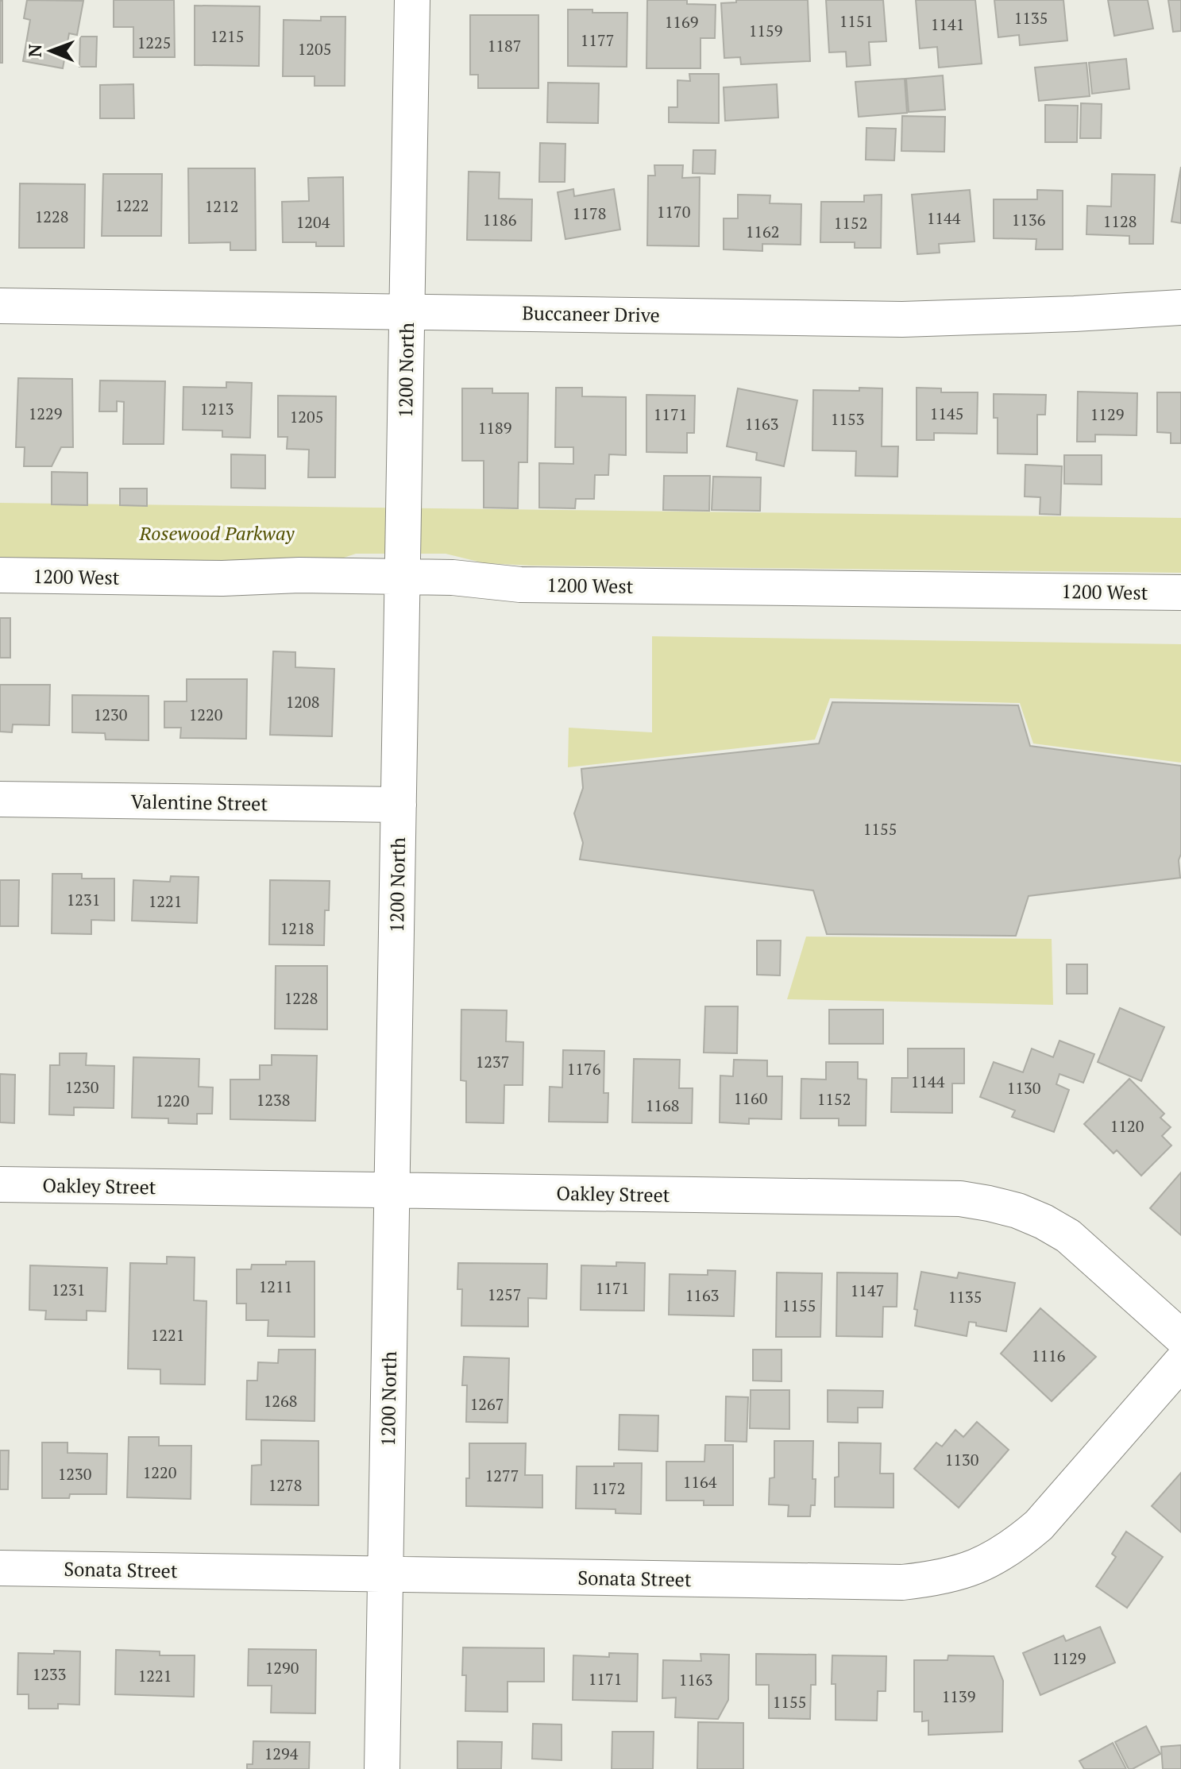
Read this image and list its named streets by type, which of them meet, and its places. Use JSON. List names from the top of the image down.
{
  "streets": {
    "street": [
      "Buccaneer Drive",
      "1200 North",
      "1200 West",
      "Valentine Street",
      "Oakley Street",
      "Sonata Street"
    ]
  },
  "crossings": [
    ["Buccaneer Drive", "1200 North"],
    ["1200 North", "1200 West"],
    ["1200 North", "Valentine Street"],
    ["1200 North", "Oakley Street"],
    ["1200 North", "Sonata Street"]
  ],
  "parks": ["Rosewood Parkway"],
  "house_numbers": [
    "1135",
    "1151",
    "1169",
    "1141",
    "1159",
    "1215",
    "1177",
    "1225",
    "1187",
    "1205",
    "1222",
    "1212",
    "1170",
    "1178",
    "1228",
    "1144",
    "1186",
    "1136",
    "1128",
    "1204",
    "1152",
    "1162",
    "1213",
    "1229",
    "1145",
    "1171",
    "1129",
    "1205",
    "1153",
    "1163",
    "1189",
    "1208",
    "1230",
    "1220",
    "1155",
    "1231",
    "1221",
    "1218",
    "1228",
    "1237",
    "1176",
    "1144",
    "1230",
    "1130",
    "1160",
    "1152",
    "1238",
    "1220",
    "1168",
    "1120",
    "1211",
    "1171",
    "1231",
    "1147",
    "1257",
    "1163",
    "1135",
    "1155",
    "1221",
    "1116",
    "1268",
    "1267",
    "1130",
    "1220",
    "1230",
    "1277",
    "1164",
    "1278",
    "1172",
    "1129",
    "1290",
    "1233",
    "1221",
    "1171",
    "1163",
    "1139",
    "1155",
    "1294"
  ],
  "north": "left"
}
